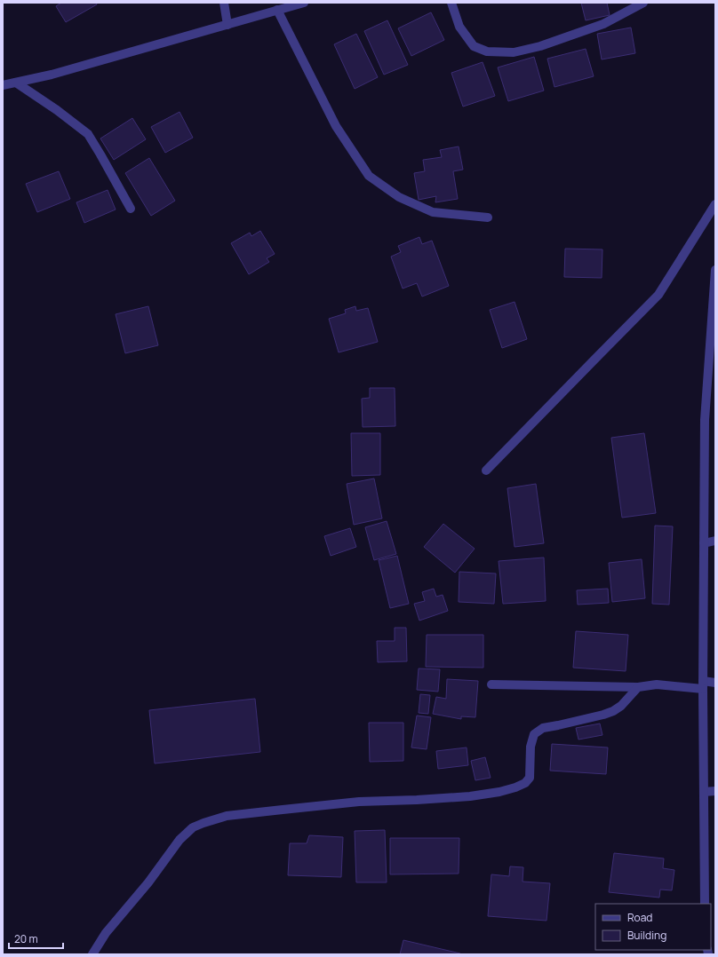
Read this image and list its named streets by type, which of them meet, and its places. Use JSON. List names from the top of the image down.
{
  "legend": ["Road", "Building"],
  "scale_bar": "20 m"
}
